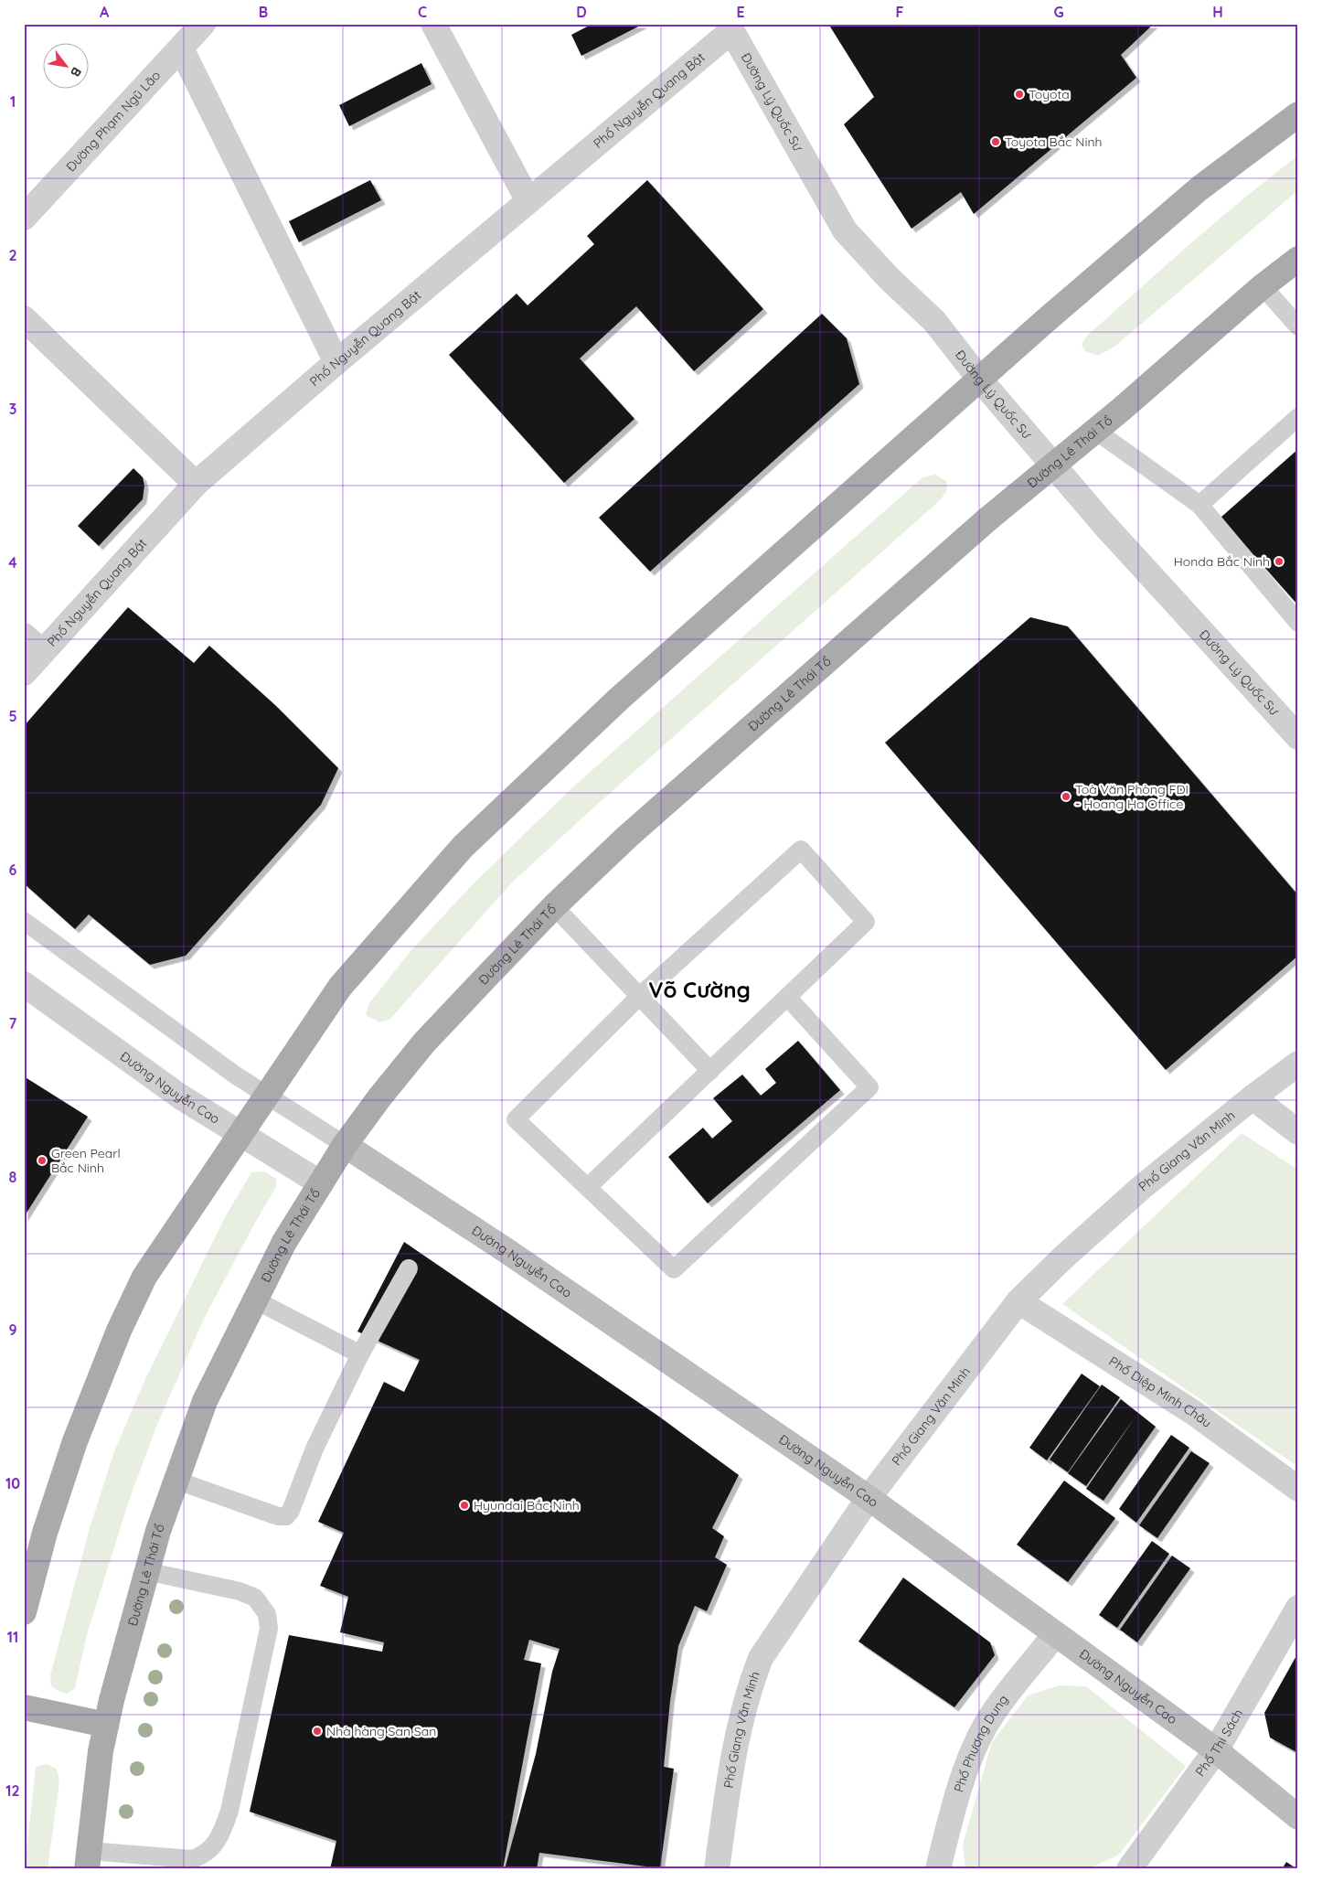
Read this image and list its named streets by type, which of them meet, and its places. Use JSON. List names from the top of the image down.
{
  "streets": {
    "main road": ["Đường Lê Thái Tổ", "Đường Nguyễn Cao"],
    "street": [
      "Phố Nguyễn Quang Bật",
      "Đường Lý Quốc Sư",
      "Đường Phạm Ngũ Lão",
      "Phố Giang Văn Minh",
      "Phố Diệp Minh Châu",
      "Phố Thi Sách",
      "Phố Phương Dung"
    ]
  },
  "crossings": [
    ["Phố Nguyễn Quang Bật", "Đường Lý Quốc Sư"],
    ["Đường Lý Quốc Sư", "Đường Lê Thái Tổ"],
    ["Đường Lê Thái Tổ", "Đường Nguyễn Cao"],
    ["Đường Nguyễn Cao", "Phố Giang Văn Minh"],
    ["Đường Nguyễn Cao", "Phố Thi Sách"],
    ["Đường Nguyễn Cao", "Phố Phương Dung"],
    ["Phố Giang Văn Minh", "Phố Diệp Minh Châu"]
  ],
  "districts": ["Võ Cường"],
  "places": [
    "Toyota",
    "Toyota Bắc Ninh",
    "Honda Bắc Ninh",
    "Toà Văn Phòng FDI - Hoang Ha Office",
    "Green Pearl Bắc Ninh",
    "Hyundai Bắc Ninh",
    "Nhà hàng San San"
  ],
  "north": "bottom right",
  "grid": {
    "columns": [
      "A",
      "B",
      "C",
      "D",
      "E",
      "F",
      "G",
      "H"
    ],
    "rows": [
      "1",
      "2",
      "3",
      "4",
      "5",
      "6",
      "7",
      "8",
      "9",
      "10",
      "11",
      "12"
    ]
  }
}
